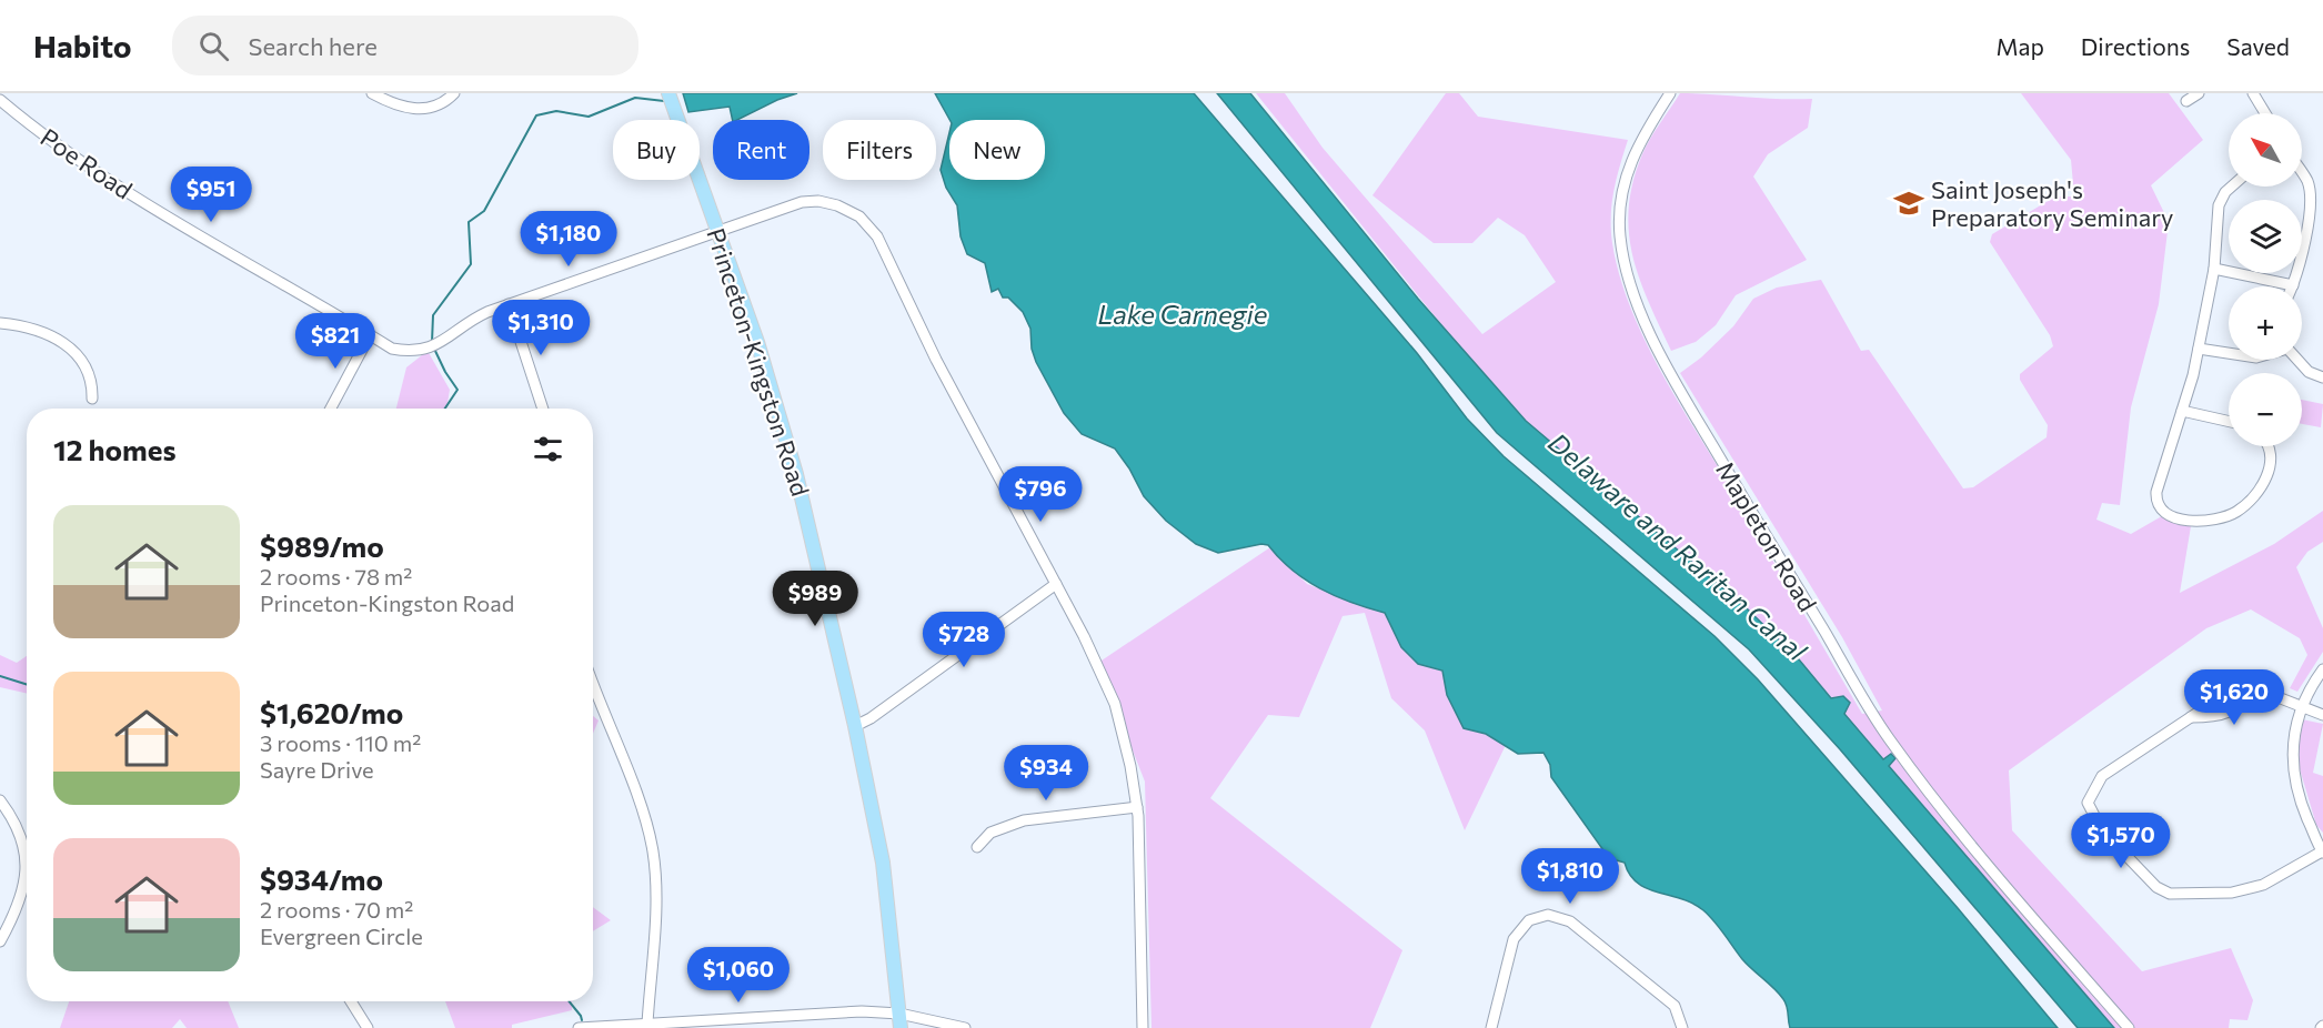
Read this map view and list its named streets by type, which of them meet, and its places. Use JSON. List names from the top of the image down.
{
  "streets": {
    "main road": ["Princeton-Kingston Road"],
    "street": ["Poe Road", "Mapleton Road"]
  },
  "crossings": [
    ["Poe Road", "Princeton-Kingston Road"]
  ],
  "water": ["Lake Carnegie", "Delaware and Raritan Canal"],
  "places": {
    "school or university": ["Saint Joseph's Preparatory Seminary"]
  },
  "north": "top left",
  "page": {
    "header": "Habito",
    "search": "Search here",
    "nav": ["Map", "Directions", "Saved"],
    "map_buttons": ["+", "−"],
    "chip": [
      "Buy",
      "Rent",
      "Filters",
      "New"
    ],
    "price": [
      "$951",
      "$1,180",
      "$1,310",
      "$821",
      "$796",
      "$989",
      "$728",
      "$1,620",
      "$934",
      "$1,570",
      "$1,810",
      "$1,060"
    ],
    "heading": "12 homes",
    "list": [
      {
        "name": "$989/mo",
        "note": "2 rooms · 78 m² · Princeton-Kingston Road"
      },
      {
        "name": "$1,620/mo",
        "note": "3 rooms · 110 m² · Sayre Drive"
      },
      {
        "name": "$934/mo",
        "note": "2 rooms · 70 m² · Evergreen Circle"
      }
    ]
  }
}
